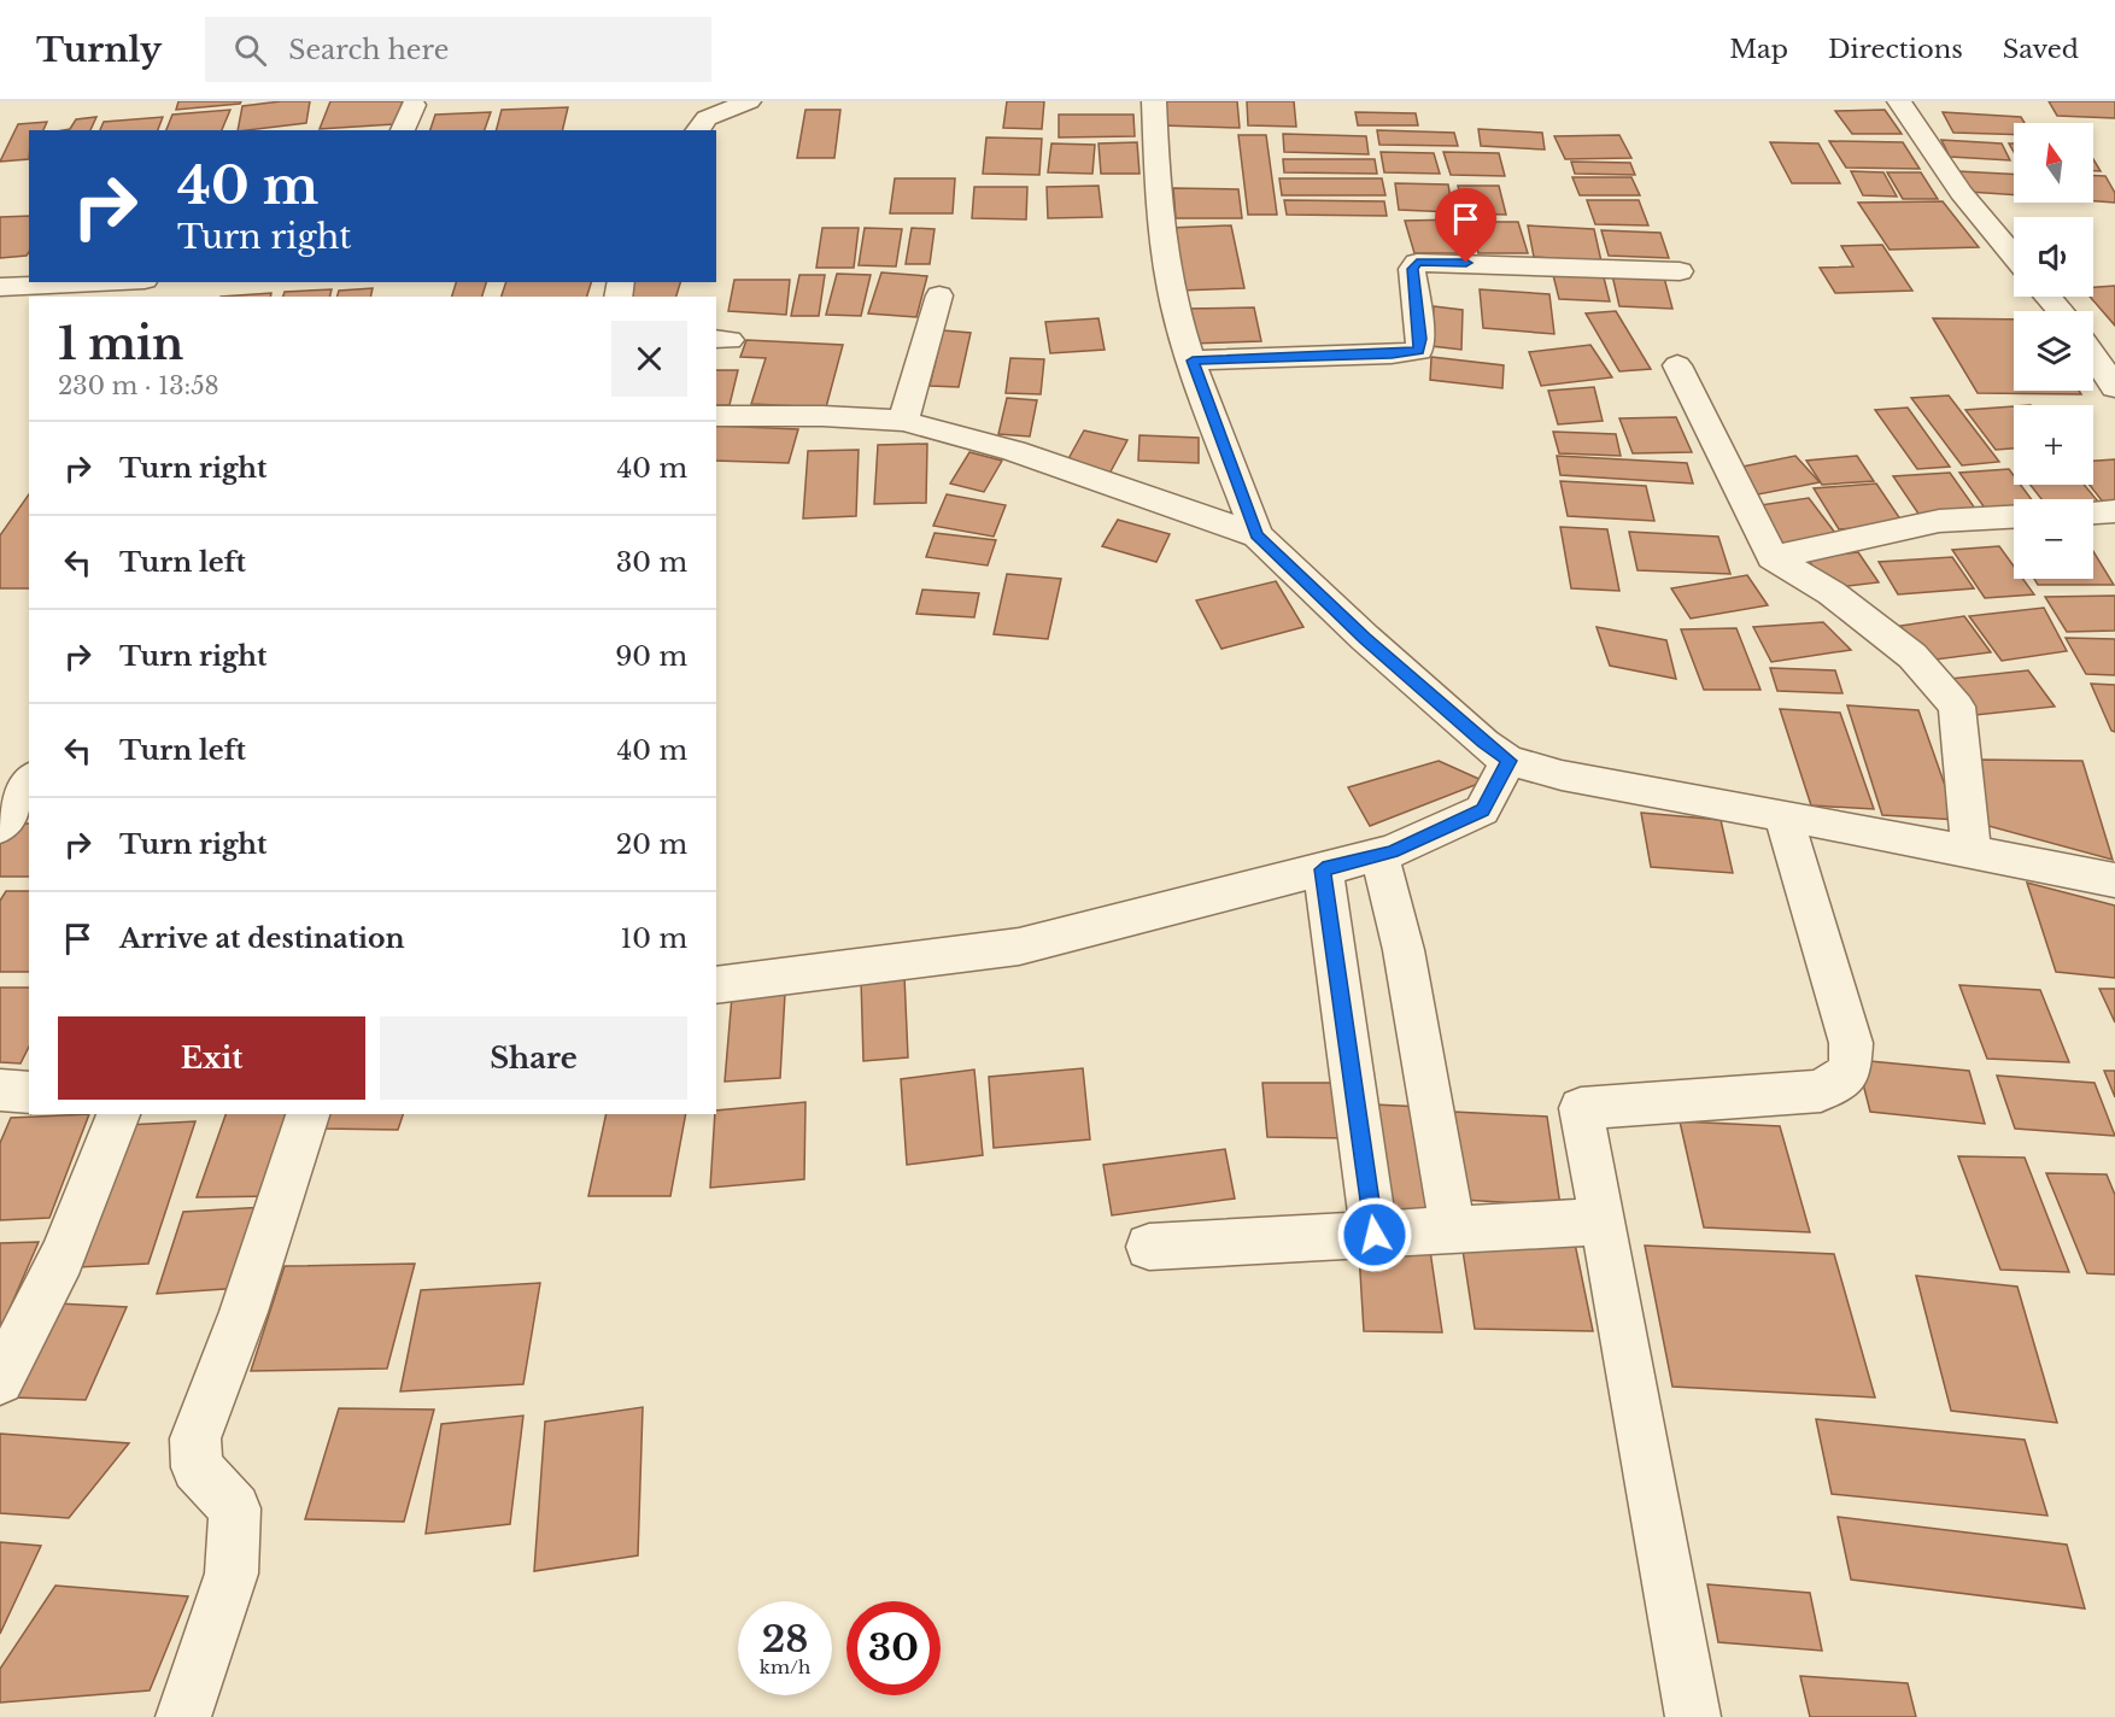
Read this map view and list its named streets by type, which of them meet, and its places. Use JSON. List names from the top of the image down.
{
  "north": "top",
  "page": {
    "header": "Turnly",
    "search": "Search here",
    "nav": ["Map", "Directions", "Saved"],
    "map_buttons": ["+", "−"],
    "turn": ["40 m", "Turn right"],
    "heading": ["1 min", "230 m · 13:58"],
    "list": [
      {
        "name": "Turn right",
        "value": "40 m"
      },
      {
        "name": "Turn left",
        "value": "30 m"
      },
      {
        "name": "Turn right",
        "value": "90 m"
      },
      {
        "name": "Turn left",
        "value": "40 m"
      },
      {
        "name": "Turn right",
        "value": "20 m"
      },
      {
        "name": "Arrive at destination",
        "value": "10 m"
      }
    ],
    "buttons": ["Exit", "Share"],
    "speed": "28 km/h",
    "limit": "30"
  }
}
